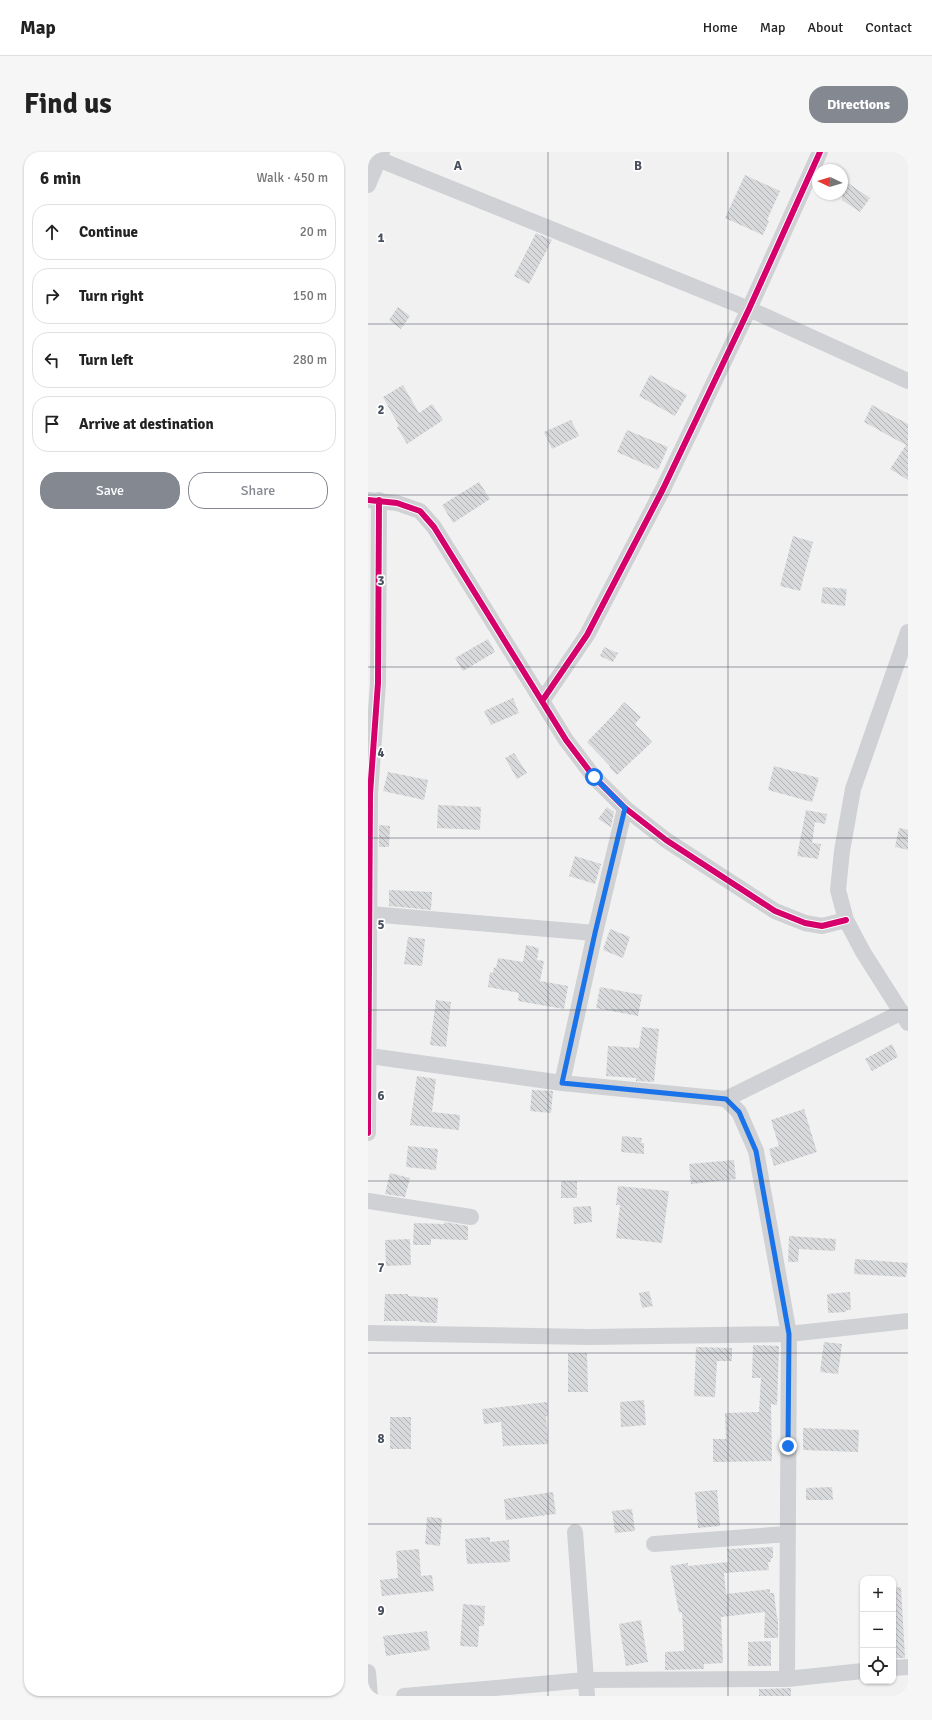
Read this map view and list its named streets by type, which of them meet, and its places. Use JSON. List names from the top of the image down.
{
  "north": "left",
  "page": {
    "header": "Map",
    "nav": [
      "Home",
      "Map",
      "About",
      "Contact"
    ],
    "buttons": [
      "Directions",
      ["Save", "Share"]
    ],
    "title": "Find us",
    "heading": ["6 min", "Walk · 450 m"],
    "list": [
      ["Continue", "20 m"],
      ["Turn right", "150 m"],
      ["Turn left", "280 m"],
      "Arrive at destination"
    ],
    "map_buttons": ["+", "−"]
  },
  "grid": {
    "columns": ["A", "B"],
    "rows": [
      "1",
      "2",
      "3",
      "4",
      "5",
      "6",
      "7",
      "8",
      "9"
    ]
  }
}
